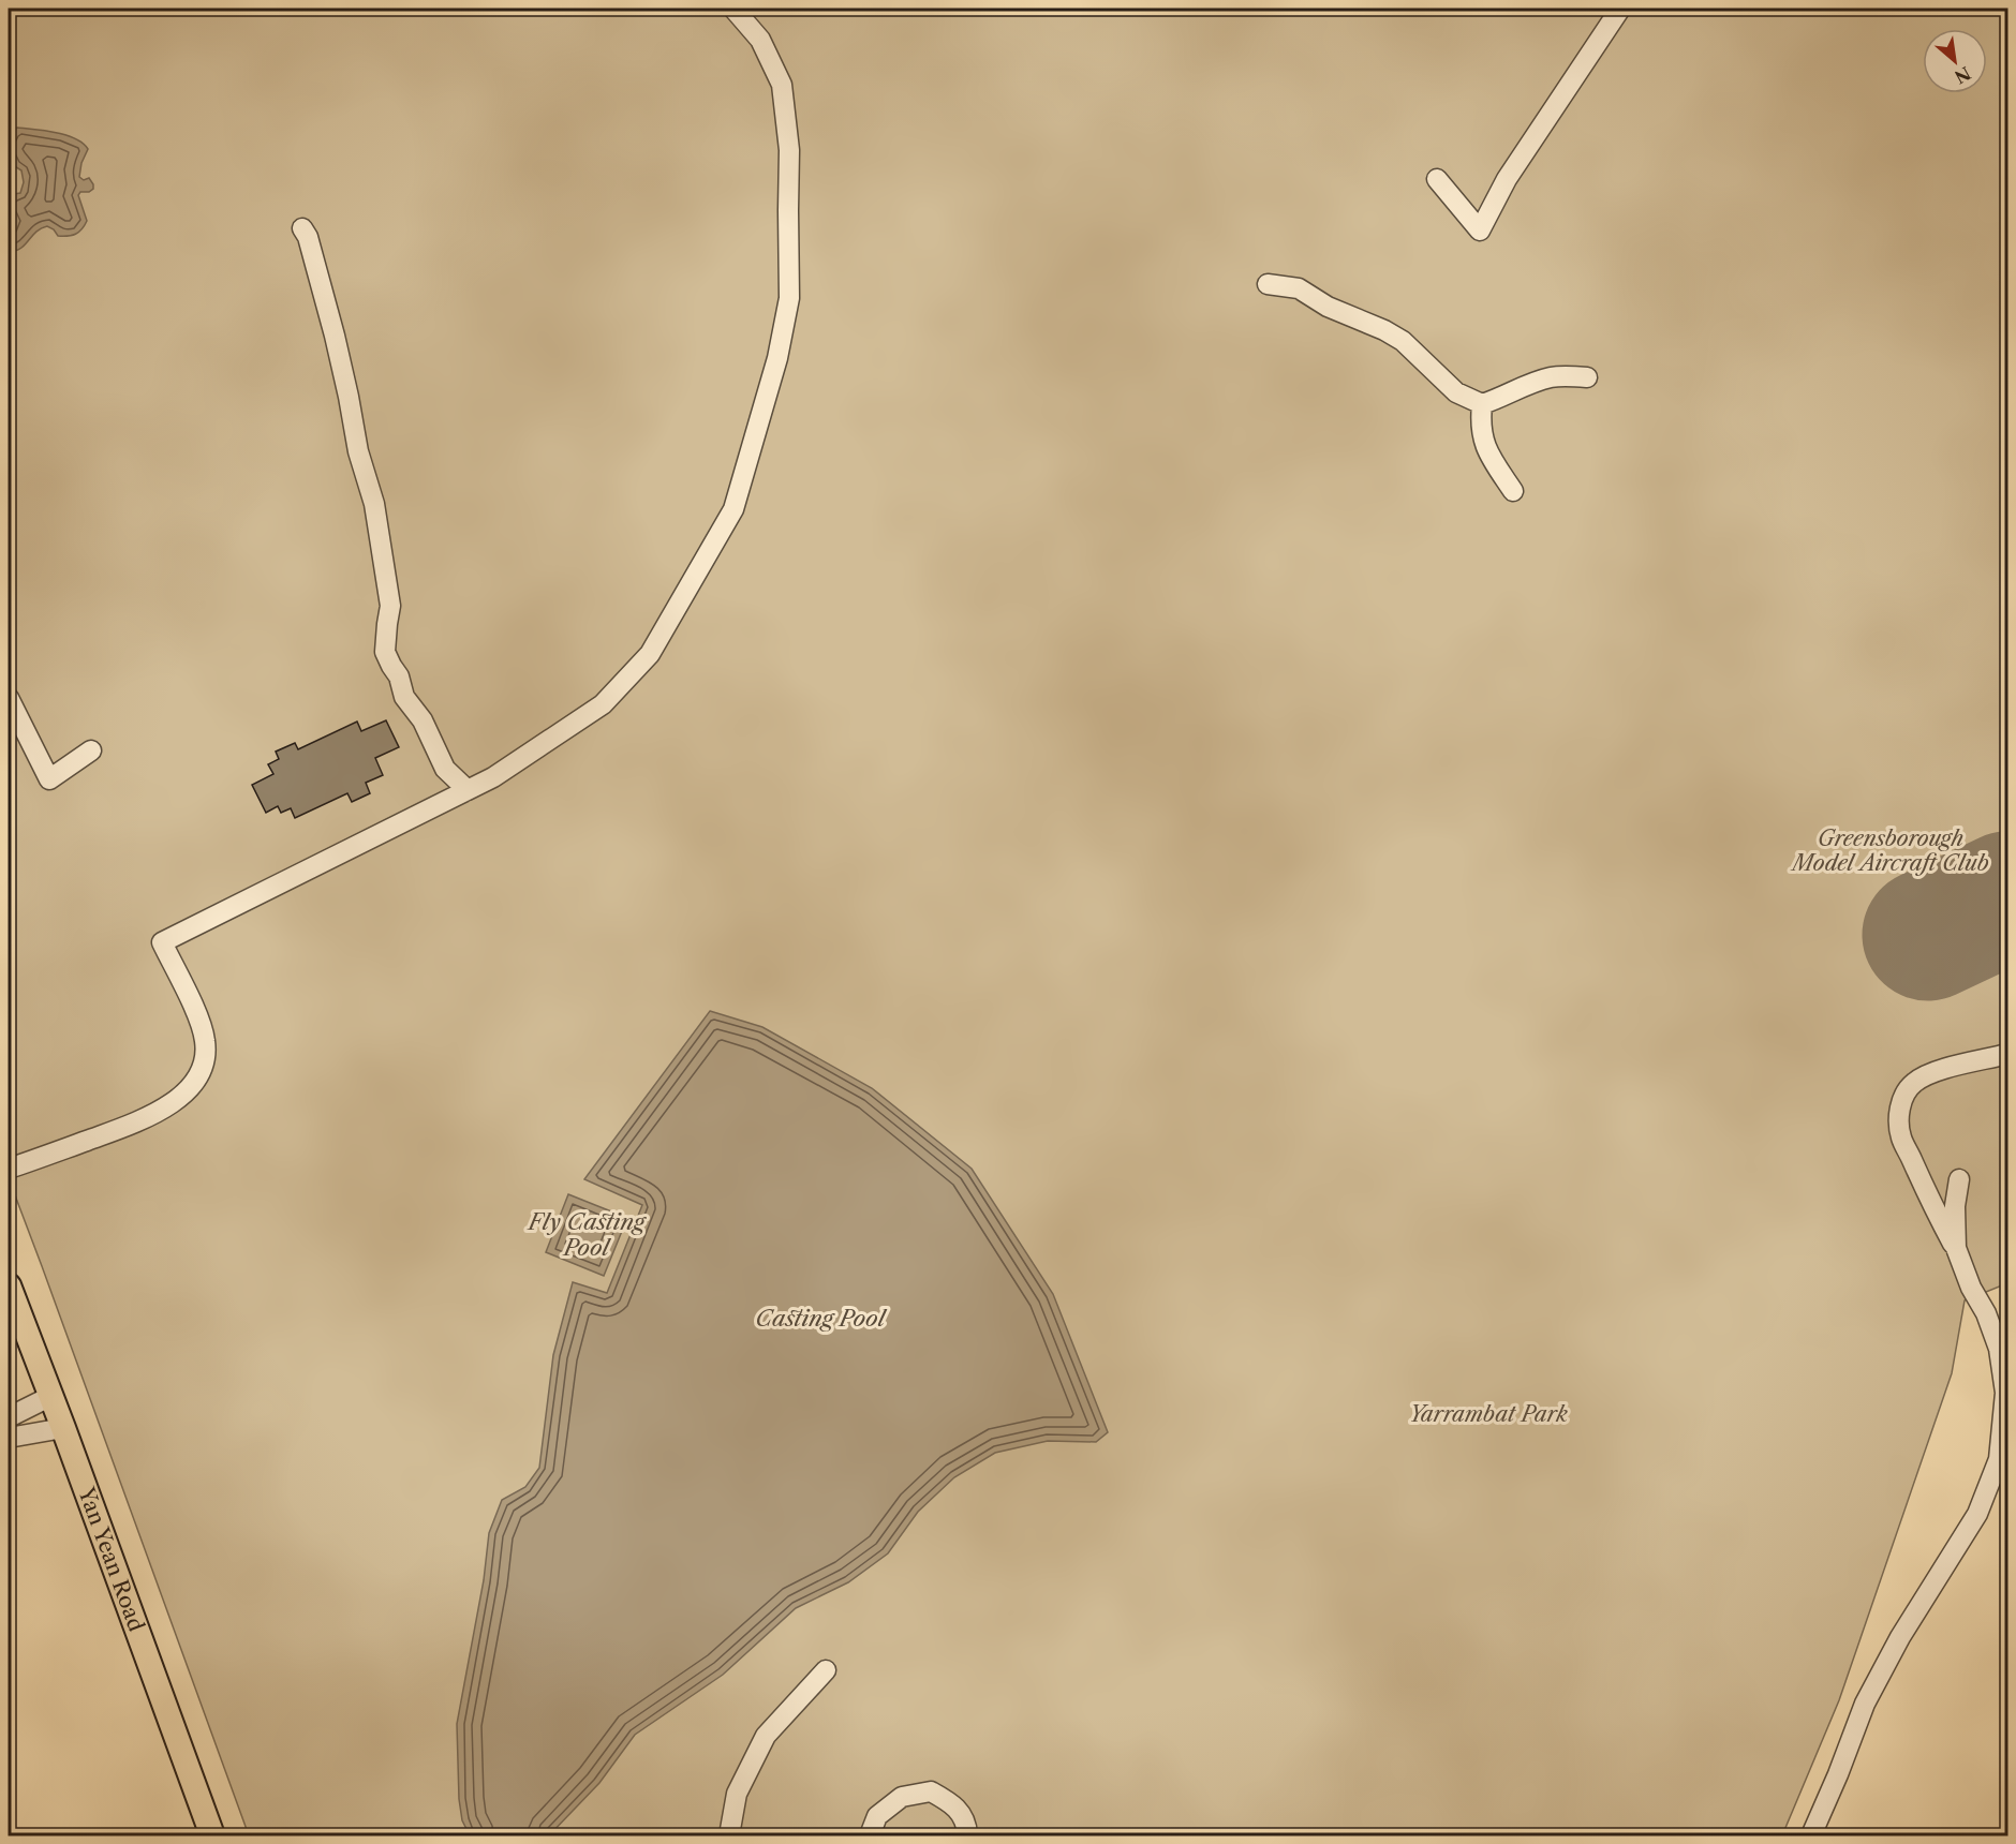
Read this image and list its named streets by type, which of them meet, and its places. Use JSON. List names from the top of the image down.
{
  "streets": {
    "main road": ["Yan Yean Road"]
  },
  "water": ["Fly Casting Pool", "Casting Pool"],
  "parks": ["Greensborough Model Aircraft Club", "Yarrambat Park"],
  "north": "bottom right"
}
